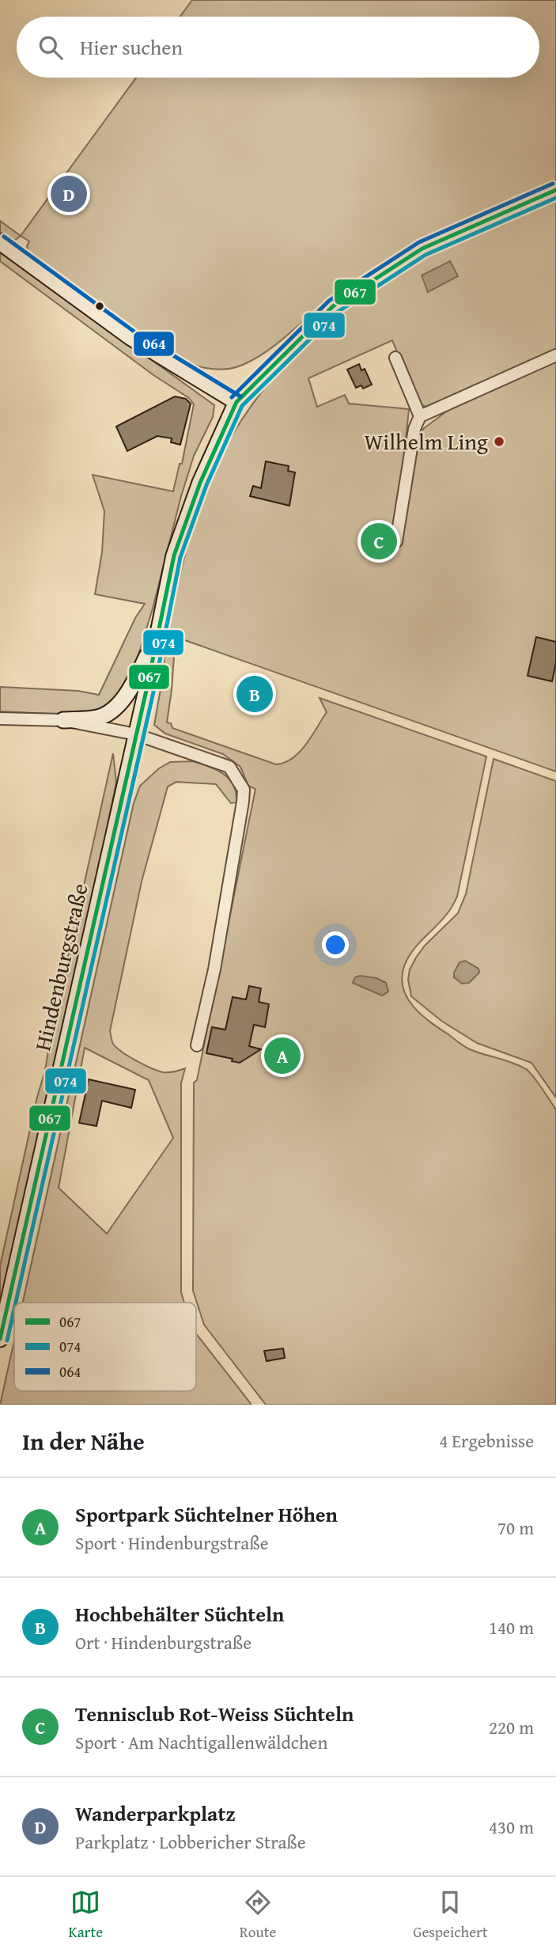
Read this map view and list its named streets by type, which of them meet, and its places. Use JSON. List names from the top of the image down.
{
  "streets": {
    "main road": ["Hindenburgstraße"]
  },
  "places": ["Wilhelm Ling"],
  "lines": ["transit line 064", "transit line 067", "transit line 074"],
  "legend": ["067", "074", "064"],
  "page": {
    "search": "Hier suchen",
    "pins": [
      "D",
      "C",
      "B",
      "A"
    ],
    "heading": ["In der Nähe", "4 Ergebnisse"],
    "list": [
      {
        "mark": "A",
        "name": "Sportpark Süchtelner Höhen",
        "note": "Sport · Hindenburgstraße",
        "value": "70 m"
      },
      {
        "mark": "B",
        "name": "Hochbehälter Süchteln",
        "note": "Ort · Hindenburgstraße",
        "value": "140 m"
      },
      {
        "mark": "C",
        "name": "Tennisclub Rot-Weiss Süchteln",
        "note": "Sport · Am Nachtigallenwäldchen",
        "value": "220 m"
      },
      {
        "mark": "D",
        "name": "Wanderparkplatz",
        "note": "Parkplatz · Lobbericher Straße",
        "value": "430 m"
      }
    ],
    "nav": ["Karte", "Route", "Gespeichert"]
  }
}
